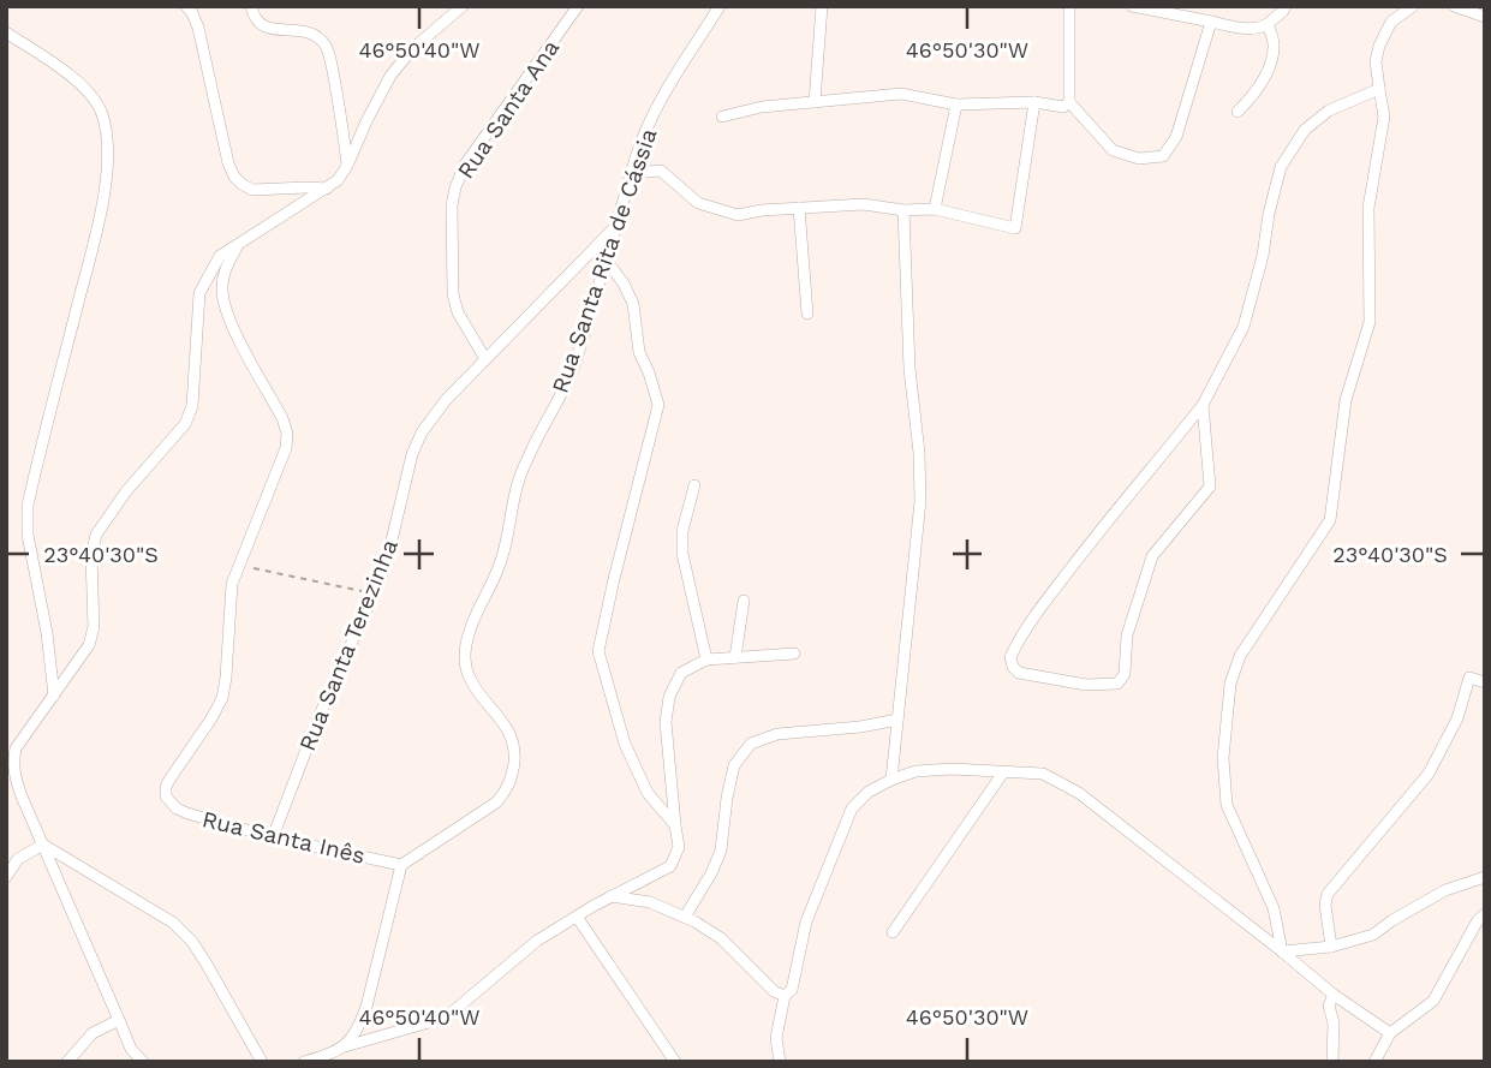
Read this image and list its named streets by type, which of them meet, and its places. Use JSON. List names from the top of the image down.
{
  "streets": {
    "street": [
      "Rua Santa Ana",
      "Rua Santa Rita de Cássia",
      "Rua Santa Terezinha",
      "Rua Santa Inês"
    ]
  },
  "crossings": [
    ["Rua Santa Ana", "Rua Santa Terezinha"],
    ["Rua Santa Rita de Cássia", "Rua Santa Terezinha"],
    ["Rua Santa Rita de Cássia", "Rua Santa Inês"],
    ["Rua Santa Terezinha", "Rua Santa Inês"]
  ],
  "coordinates": ["46°50'40\"W", "46°50'30\"W", "23°40'30\"S"]
}
